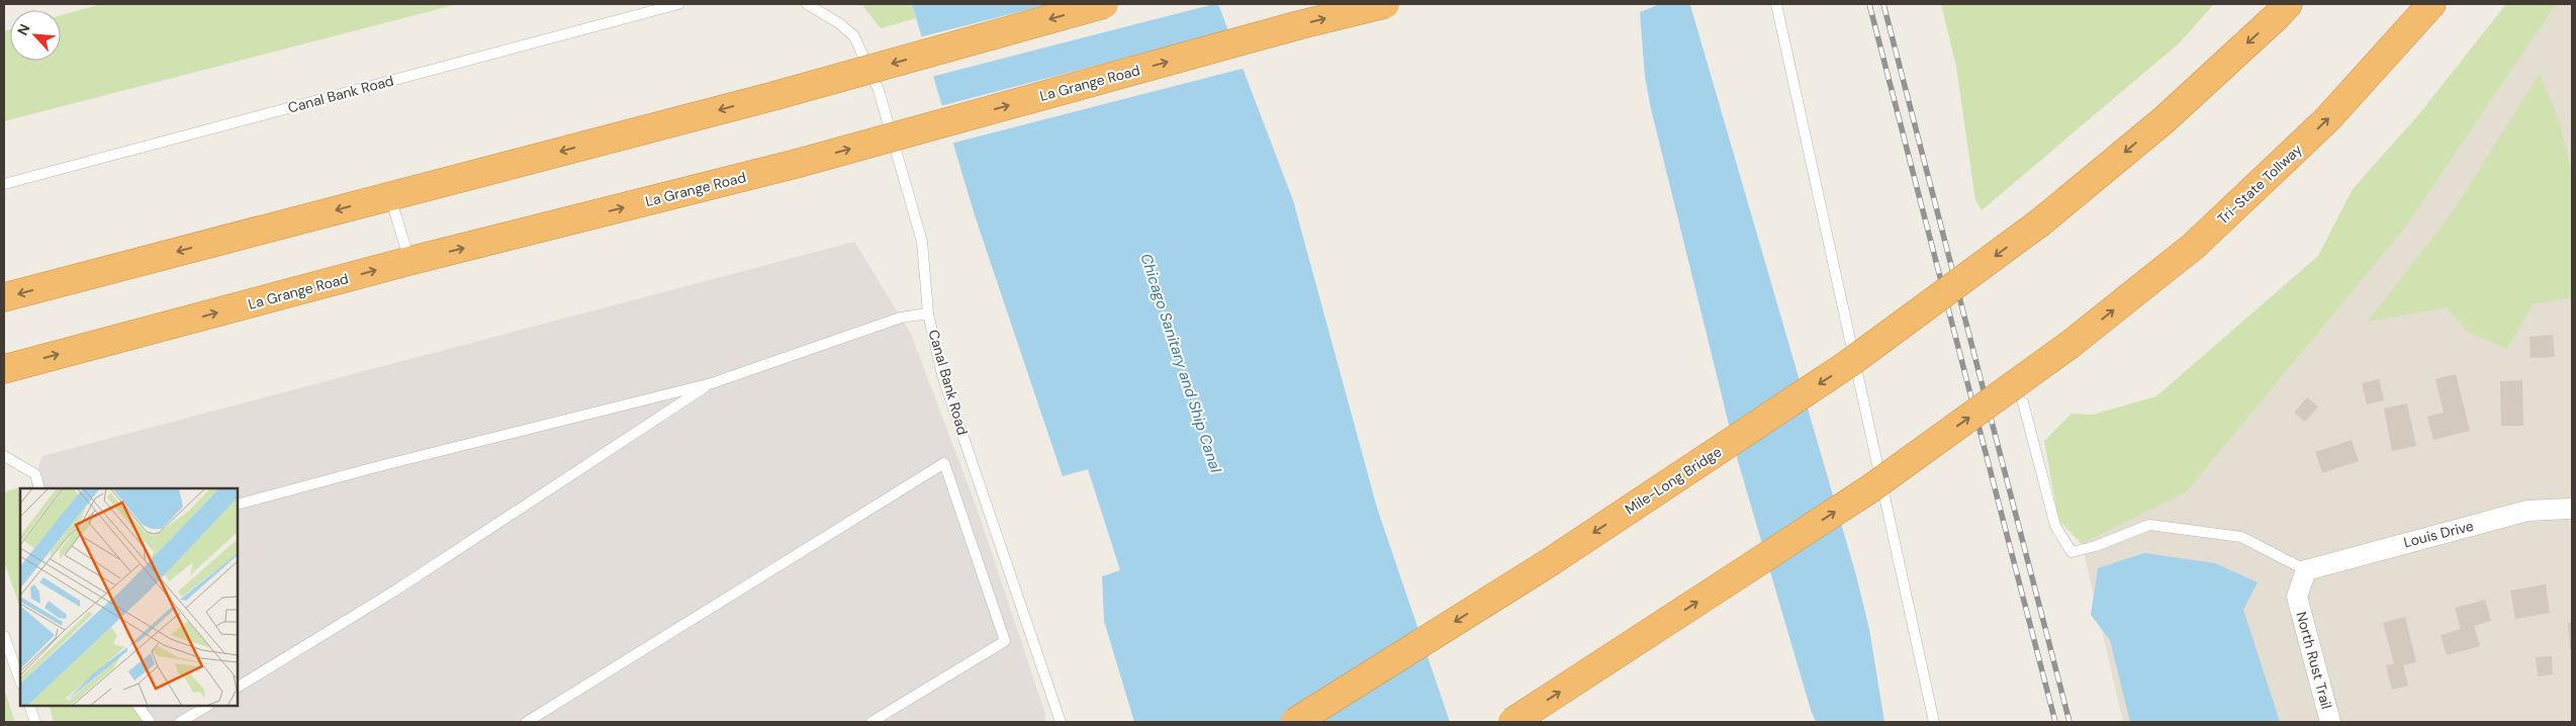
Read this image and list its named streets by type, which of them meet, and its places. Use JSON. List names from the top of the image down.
{
  "streets": {
    "highway": ["La Grange Road", "Tri-State Tollway", "Mile-Long Bridge"],
    "street": ["Louis Drive", "North Rust Trail"],
    "lane": ["Canal Bank Road"]
  },
  "crossings": [
    ["Louis Drive", "North Rust Trail"]
  ],
  "one_way": ["Tri-State Tollway", "Mile-Long Bridge"],
  "water": ["Chicago Sanitary and Ship Canal"],
  "north": "top left"
}
